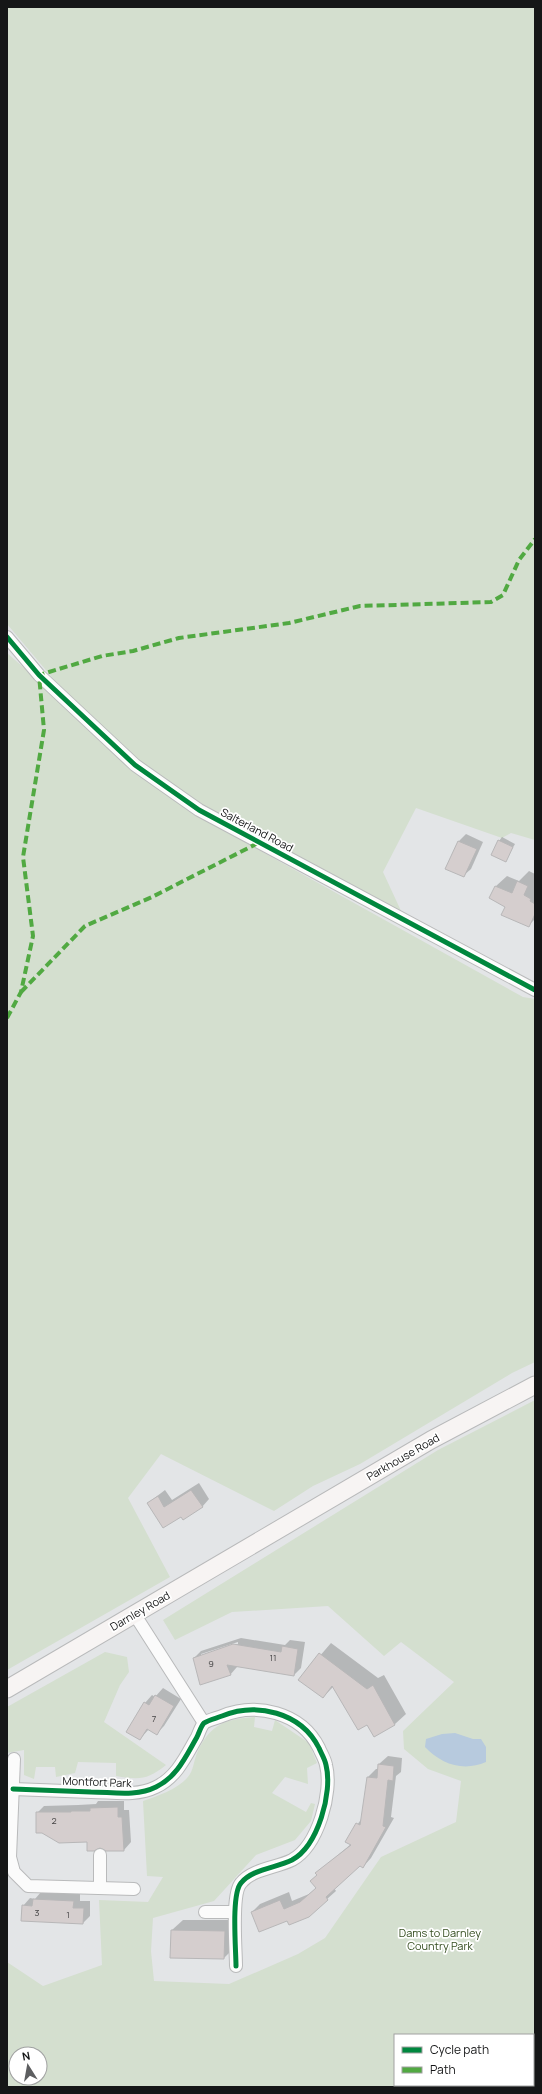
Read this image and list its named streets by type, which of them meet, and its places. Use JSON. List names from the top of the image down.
{
  "streets": {
    "main road": ["Parkhouse Road", "Darnley Road"],
    "street": ["Salterland Road", "Montfort Park"]
  },
  "crossings": [
    ["Parkhouse Road", "Darnley Road"]
  ],
  "parks": ["Dams to Darnley Country Park"],
  "house_numbers": [
    "11",
    "9",
    "7",
    "2",
    "3",
    "1"
  ],
  "legend": ["Cycle path", "Path"],
  "north": "top"
}
